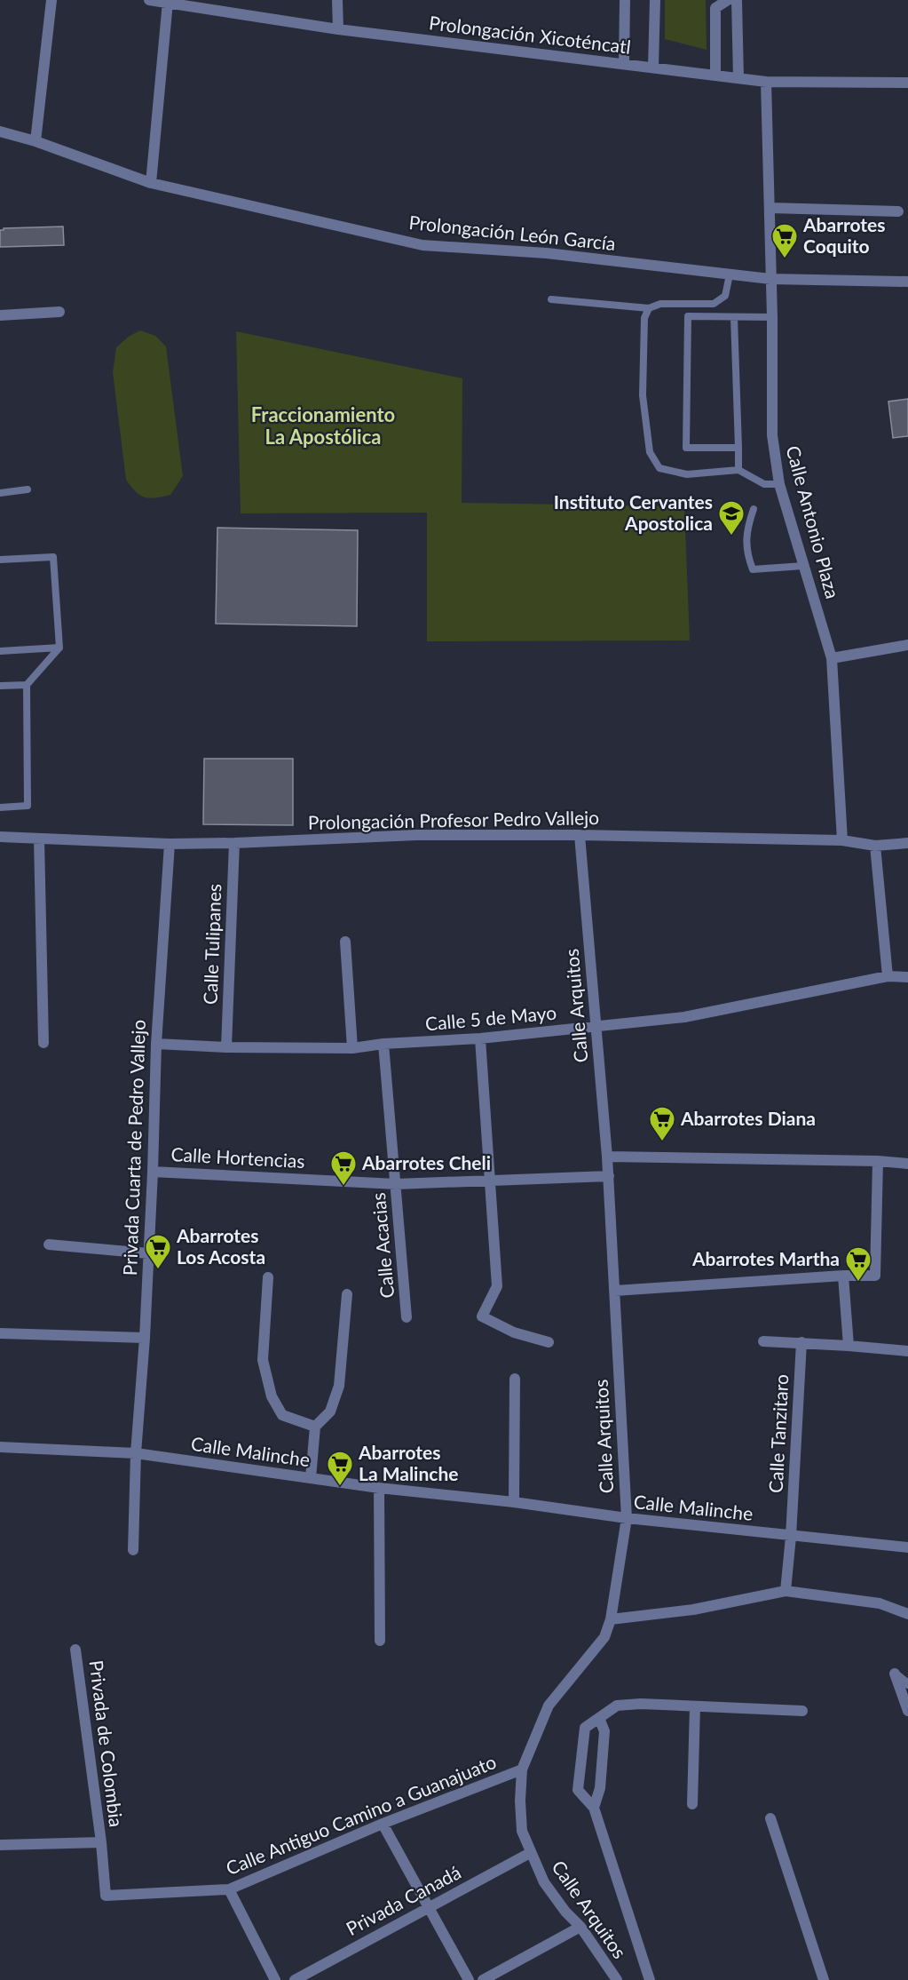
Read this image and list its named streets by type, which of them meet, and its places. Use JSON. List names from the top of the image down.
{
  "streets": {
    "street": [
      "Prolongación Xicoténcatl",
      "Prolongación León García",
      "Calle Antonio Plaza",
      "Prolongación Profesor Pedro Vallejo",
      "Calle Tulipanes",
      "Calle Arquitos",
      "Calle 5 de Mayo",
      "Privada Cuarta de Pedro Vallejo",
      "Calle Hortencias",
      "Calle Acacias",
      "Calle Tanzitaro",
      "Calle Malinche",
      "Privada de Colombia",
      "Calle Antiguo Camino a Guanajuato",
      "Privada Canadá"
    ]
  },
  "crossings": [
    ["Prolongación Xicoténcatl", "Calle Antonio Plaza"],
    ["Prolongación León García", "Calle Antonio Plaza"],
    ["Calle Antonio Plaza", "Prolongación Profesor Pedro Vallejo"],
    ["Prolongación Profesor Pedro Vallejo", "Calle Tulipanes"],
    ["Prolongación Profesor Pedro Vallejo", "Calle Arquitos"],
    ["Prolongación Profesor Pedro Vallejo", "Privada Cuarta de Pedro Vallejo"],
    ["Calle Tulipanes", "Calle 5 de Mayo"],
    ["Calle Arquitos", "Calle 5 de Mayo"],
    ["Calle Arquitos", "Calle Hortencias"],
    ["Calle Arquitos", "Calle Malinche"],
    ["Calle Arquitos", "Calle Antiguo Camino a Guanajuato"],
    ["Calle Arquitos", "Privada Canadá"],
    ["Calle 5 de Mayo", "Privada Cuarta de Pedro Vallejo"],
    ["Calle 5 de Mayo", "Calle Acacias"],
    ["Privada Cuarta de Pedro Vallejo", "Calle Hortencias"],
    ["Privada Cuarta de Pedro Vallejo", "Calle Malinche"],
    ["Calle Hortencias", "Calle Acacias"],
    ["Calle Tanzitaro", "Calle Malinche"],
    ["Privada de Colombia", "Calle Antiguo Camino a Guanajuato"]
  ],
  "districts": ["Fraccionamiento La Apostólica"],
  "places": {
    "supermarket": [
      "Abarrotes Coquito",
      "Abarrotes Diana",
      "Abarrotes Cheli",
      "Abarrotes Los Acosta",
      "Abarrotes Martha",
      "Abarrotes La Malinche"
    ],
    "school or university": ["Instituto Cervantes Apostolica"]
  }
}
